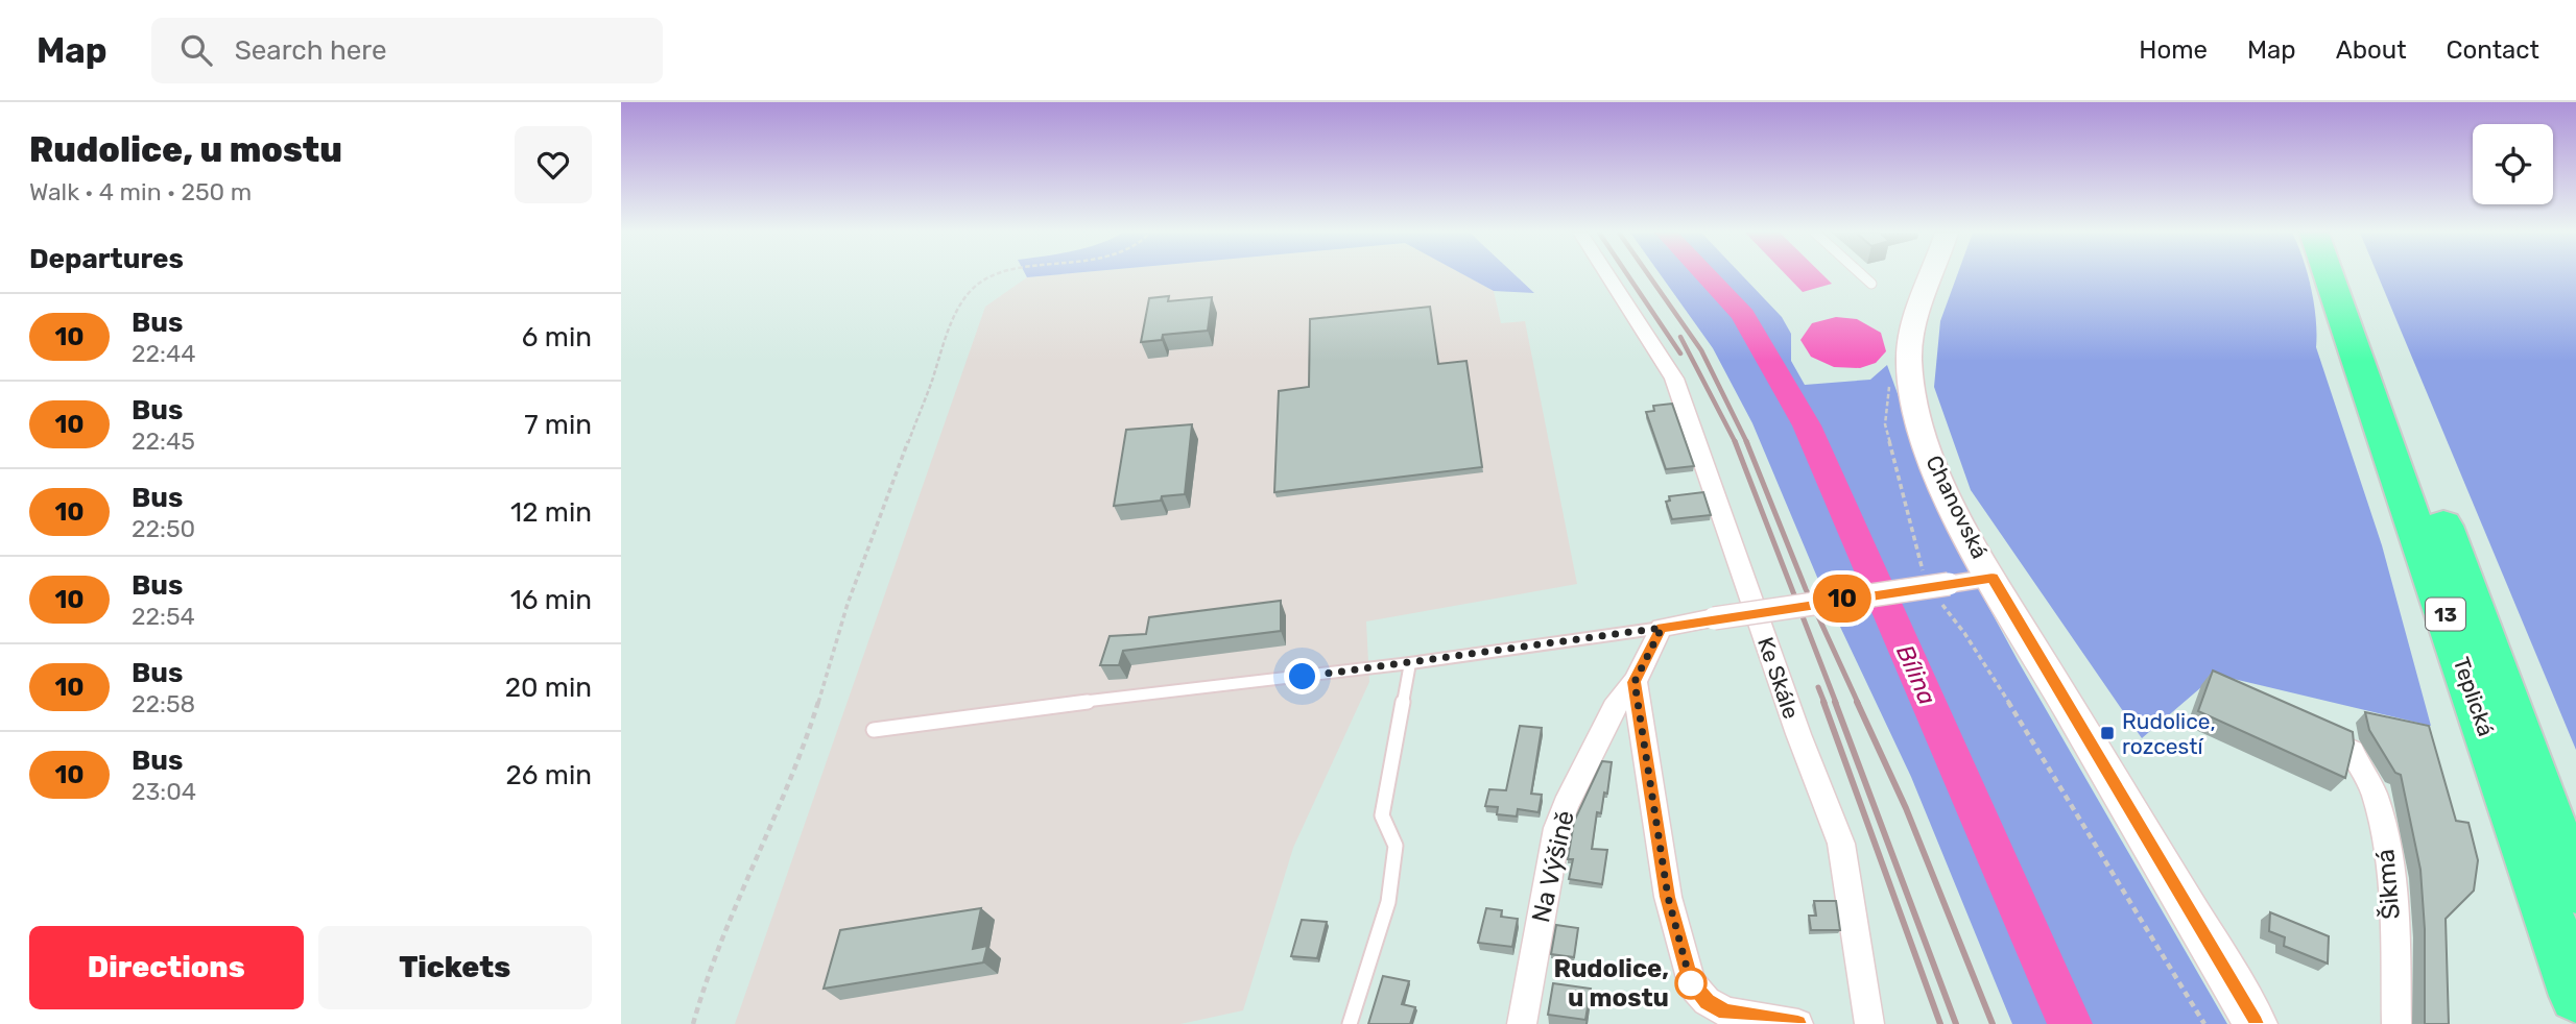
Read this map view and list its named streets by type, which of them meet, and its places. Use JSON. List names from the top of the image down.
{
  "streets": {
    "highway": ["13", "Teplická"],
    "street": [
      "Chanovská",
      "Ke Skále",
      "Na Výšině",
      "Šikmá"
    ]
  },
  "water": ["Bílina"],
  "places": {
    "transit": ["Rudolice, rozcestí"],
    "other": ["Rudolice, u mostu"]
  },
  "lines": ["bus line 10"],
  "page": {
    "header": "Map",
    "search": "Search here",
    "nav": [
      "Home",
      "Map",
      "About",
      "Contact"
    ],
    "heading": [
      ["Rudolice, u mostu", "Walk · 4 min · 250 m"],
      "Departures"
    ],
    "on_map": "10",
    "list": [
      {
        "mark": "10",
        "name": "Bus",
        "note": "22:44",
        "value": "6 min"
      },
      {
        "mark": "10",
        "name": "Bus",
        "note": "22:45",
        "value": "7 min"
      },
      {
        "mark": "10",
        "name": "Bus",
        "note": "22:50",
        "value": "12 min"
      },
      {
        "mark": "10",
        "name": "Bus",
        "note": "22:54",
        "value": "16 min"
      },
      {
        "mark": "10",
        "name": "Bus",
        "note": "22:58",
        "value": "20 min"
      },
      {
        "mark": "10",
        "name": "Bus",
        "note": "23:04",
        "value": "26 min"
      }
    ],
    "buttons": ["Directions", "Tickets"]
  }
}
